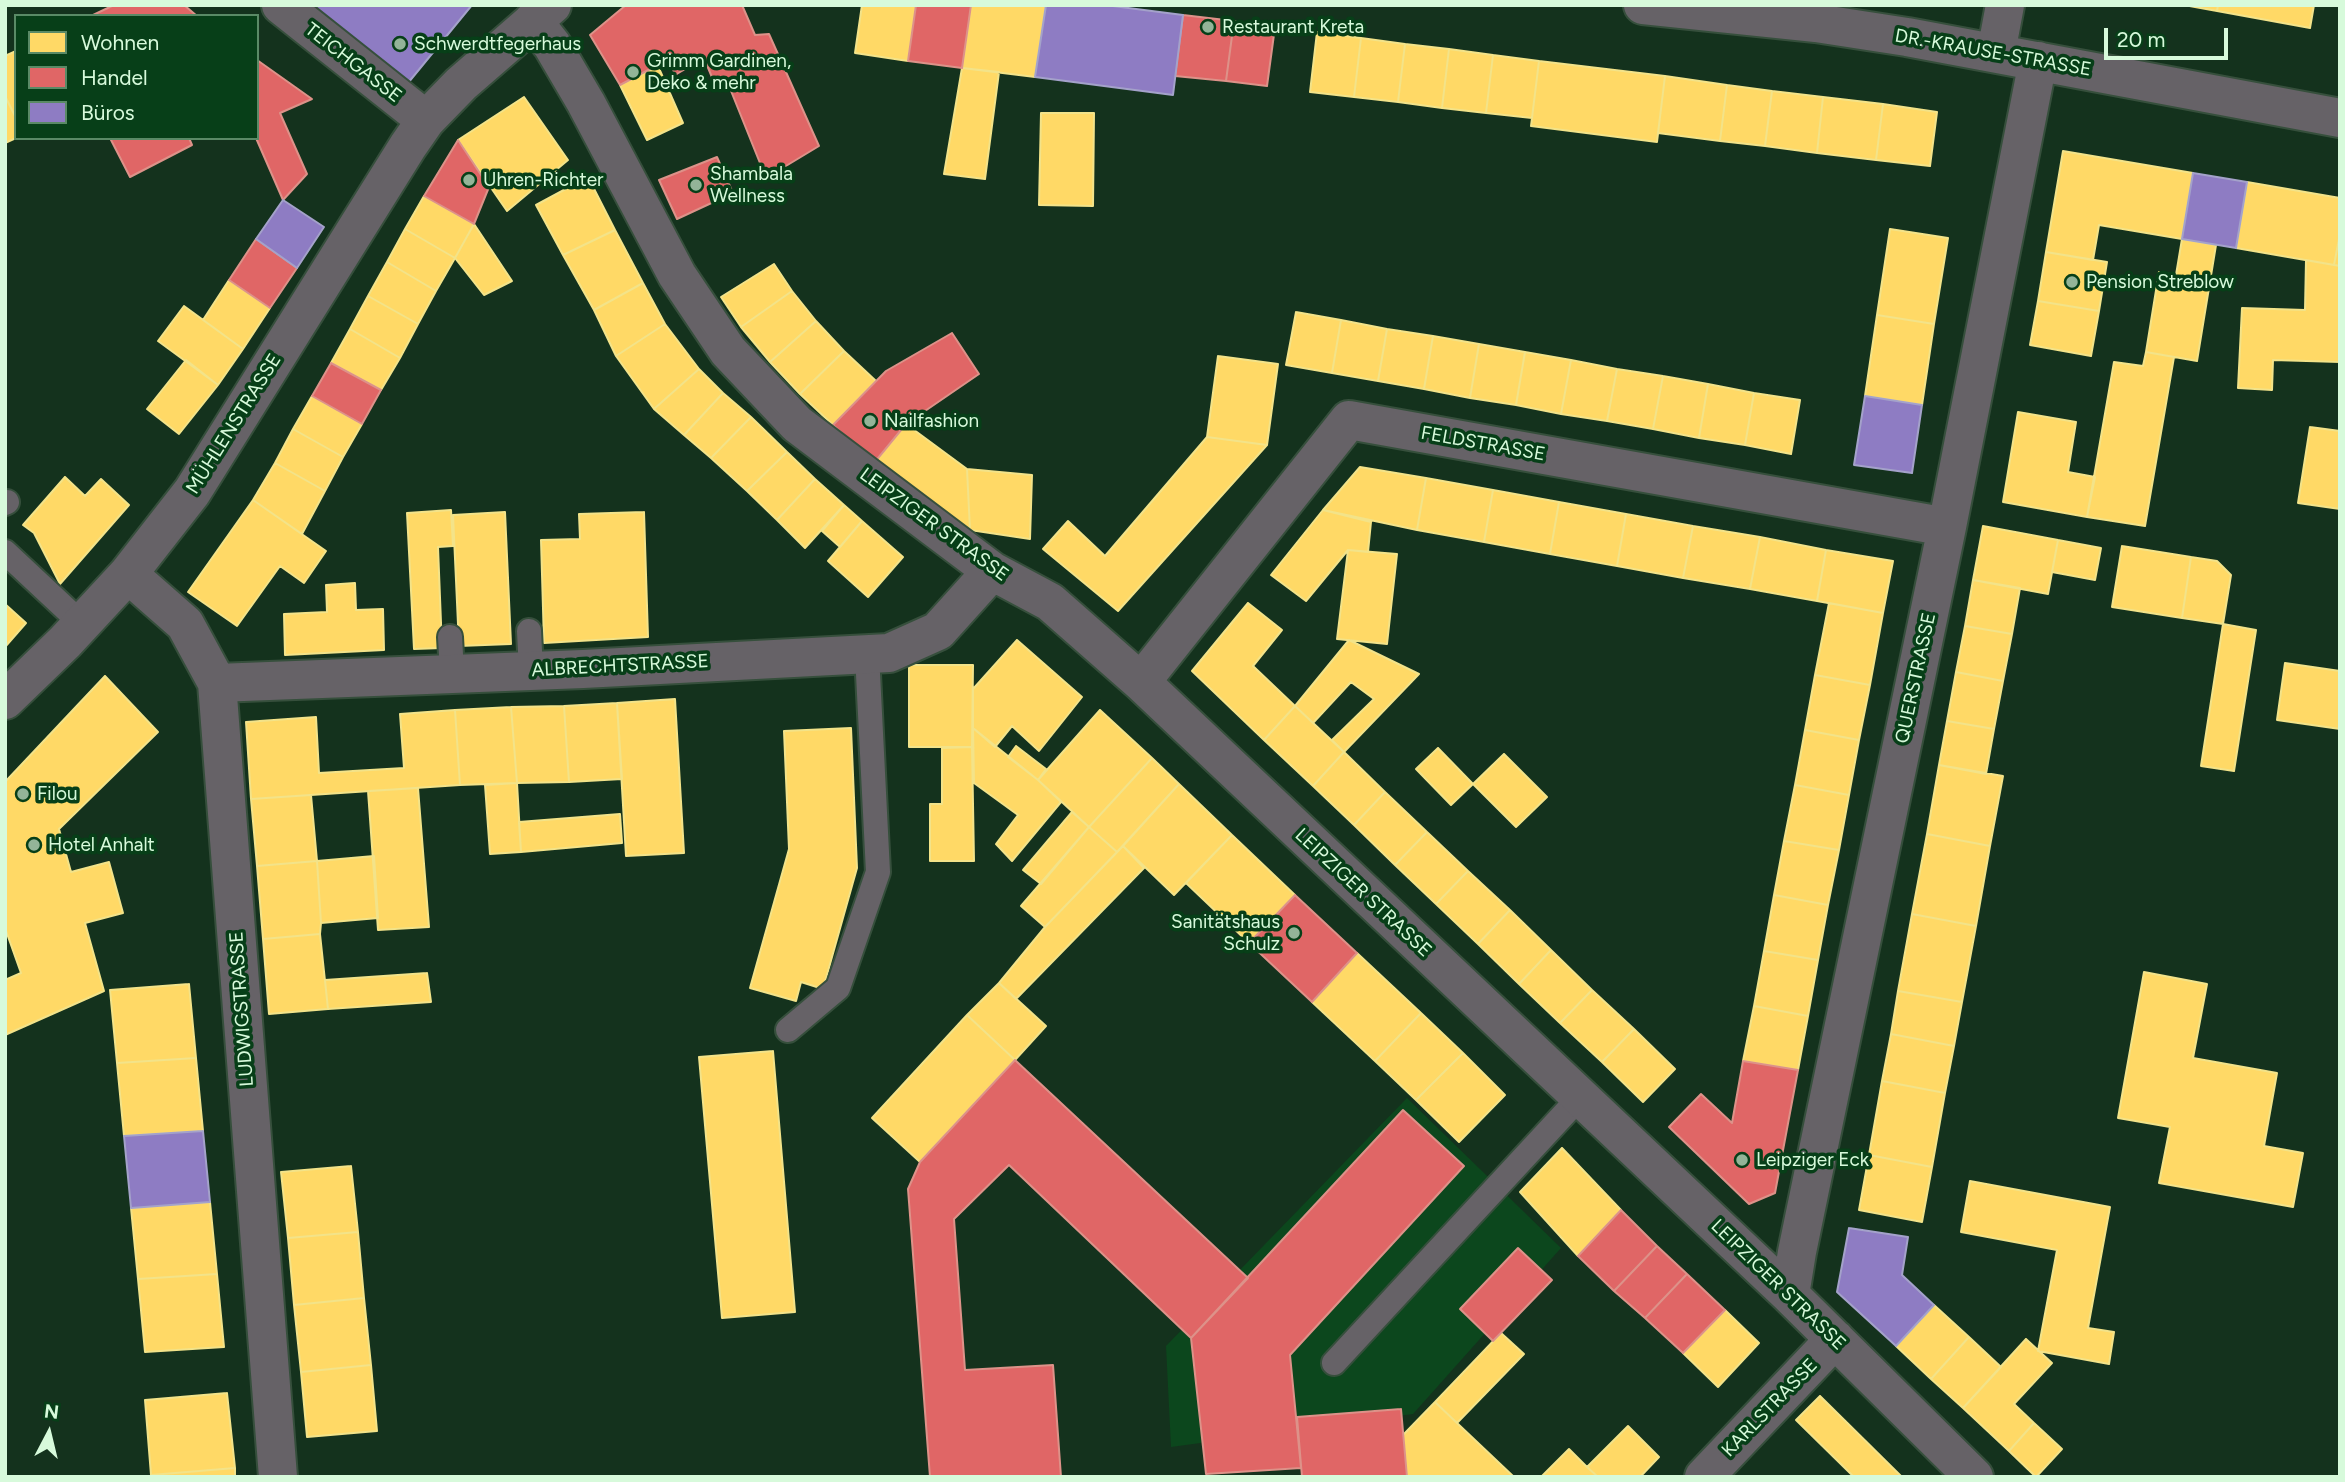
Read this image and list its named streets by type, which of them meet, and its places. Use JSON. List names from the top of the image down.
{
  "streets": {
    "street": [
      "DR.-KRAUSE-STRASSE",
      "TEICHGASSE",
      "MÜHLENSTRASSE",
      "FELDSTRASSE",
      "LEIPZIGER STRASSE",
      "ALBRECHTSTRASSE",
      "QUERSTRASSE",
      "LUDWIGSTRASSE",
      "KARLSTRASSE"
    ]
  },
  "crossings": [
    ["DR.-KRAUSE-STRASSE", "QUERSTRASSE"],
    ["TEICHGASSE", "MÜHLENSTRASSE"],
    ["MÜHLENSTRASSE", "LEIPZIGER STRASSE"],
    ["MÜHLENSTRASSE", "LUDWIGSTRASSE"],
    ["FELDSTRASSE", "LEIPZIGER STRASSE"],
    ["FELDSTRASSE", "QUERSTRASSE"],
    ["LEIPZIGER STRASSE", "ALBRECHTSTRASSE"],
    ["LEIPZIGER STRASSE", "QUERSTRASSE"],
    ["LEIPZIGER STRASSE", "KARLSTRASSE"],
    ["ALBRECHTSTRASSE", "LUDWIGSTRASSE"]
  ],
  "places": [
    "Restaurant Kreta",
    "Schwerdtfegerhaus",
    "Grimm Gardinen, Deko & mehr",
    "Uhren-Richter",
    "Shambala Wellness",
    "Pension Streblow",
    "Nailfashion",
    "Filou",
    "Hotel Anhalt",
    "Sanitätshaus Schulz",
    "Leipziger Eck"
  ],
  "legend": ["Wohnen", "Handel", "Büros"],
  "scale_bar": "20 m",
  "north": "top"
}
